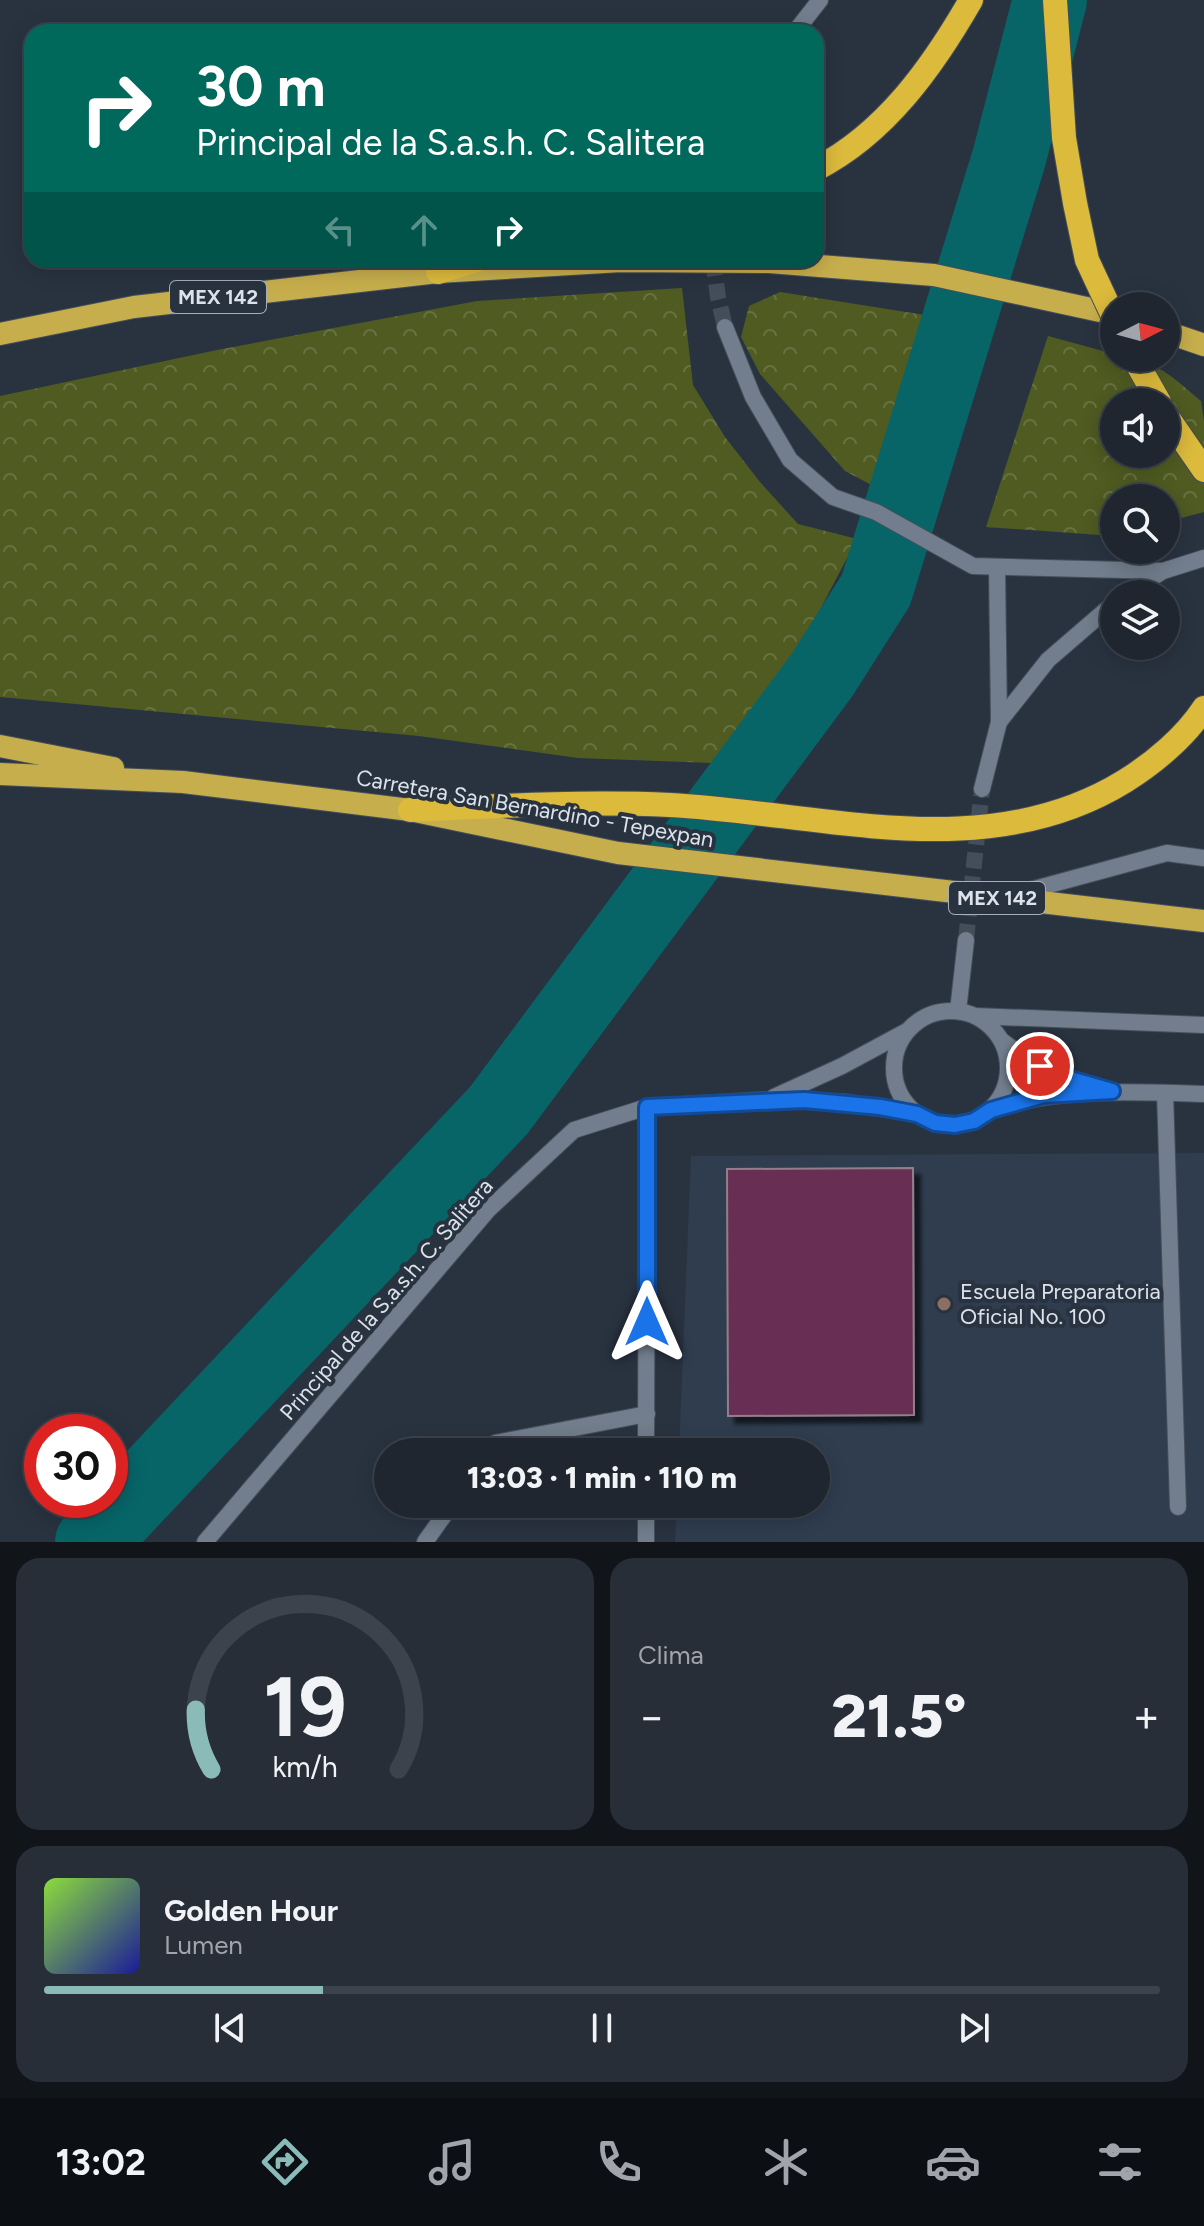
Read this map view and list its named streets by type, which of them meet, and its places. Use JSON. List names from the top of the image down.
{
  "streets": {
    "highway": ["MEX 142", "Carretera San Bernardino - Tepexpan"],
    "street": ["Principal de la S.a.s.h. C. Salitera"]
  },
  "places": ["Escuela Preparatoria Oficial No. 100"],
  "north": "right",
  "page": {
    "turn": ["30 m", "Principal de la S.a.s.h. C. Salitera"],
    "limit": "30",
    "trip": "13:03 · 1 min · 110 m",
    "tile": "Clima",
    "heat": ["−", "21.5°", "+"],
    "song": ["Golden Hour", "Lumen"],
    "tabs": "13:02",
    "gauge": ["19", "km/h"]
  }
}
